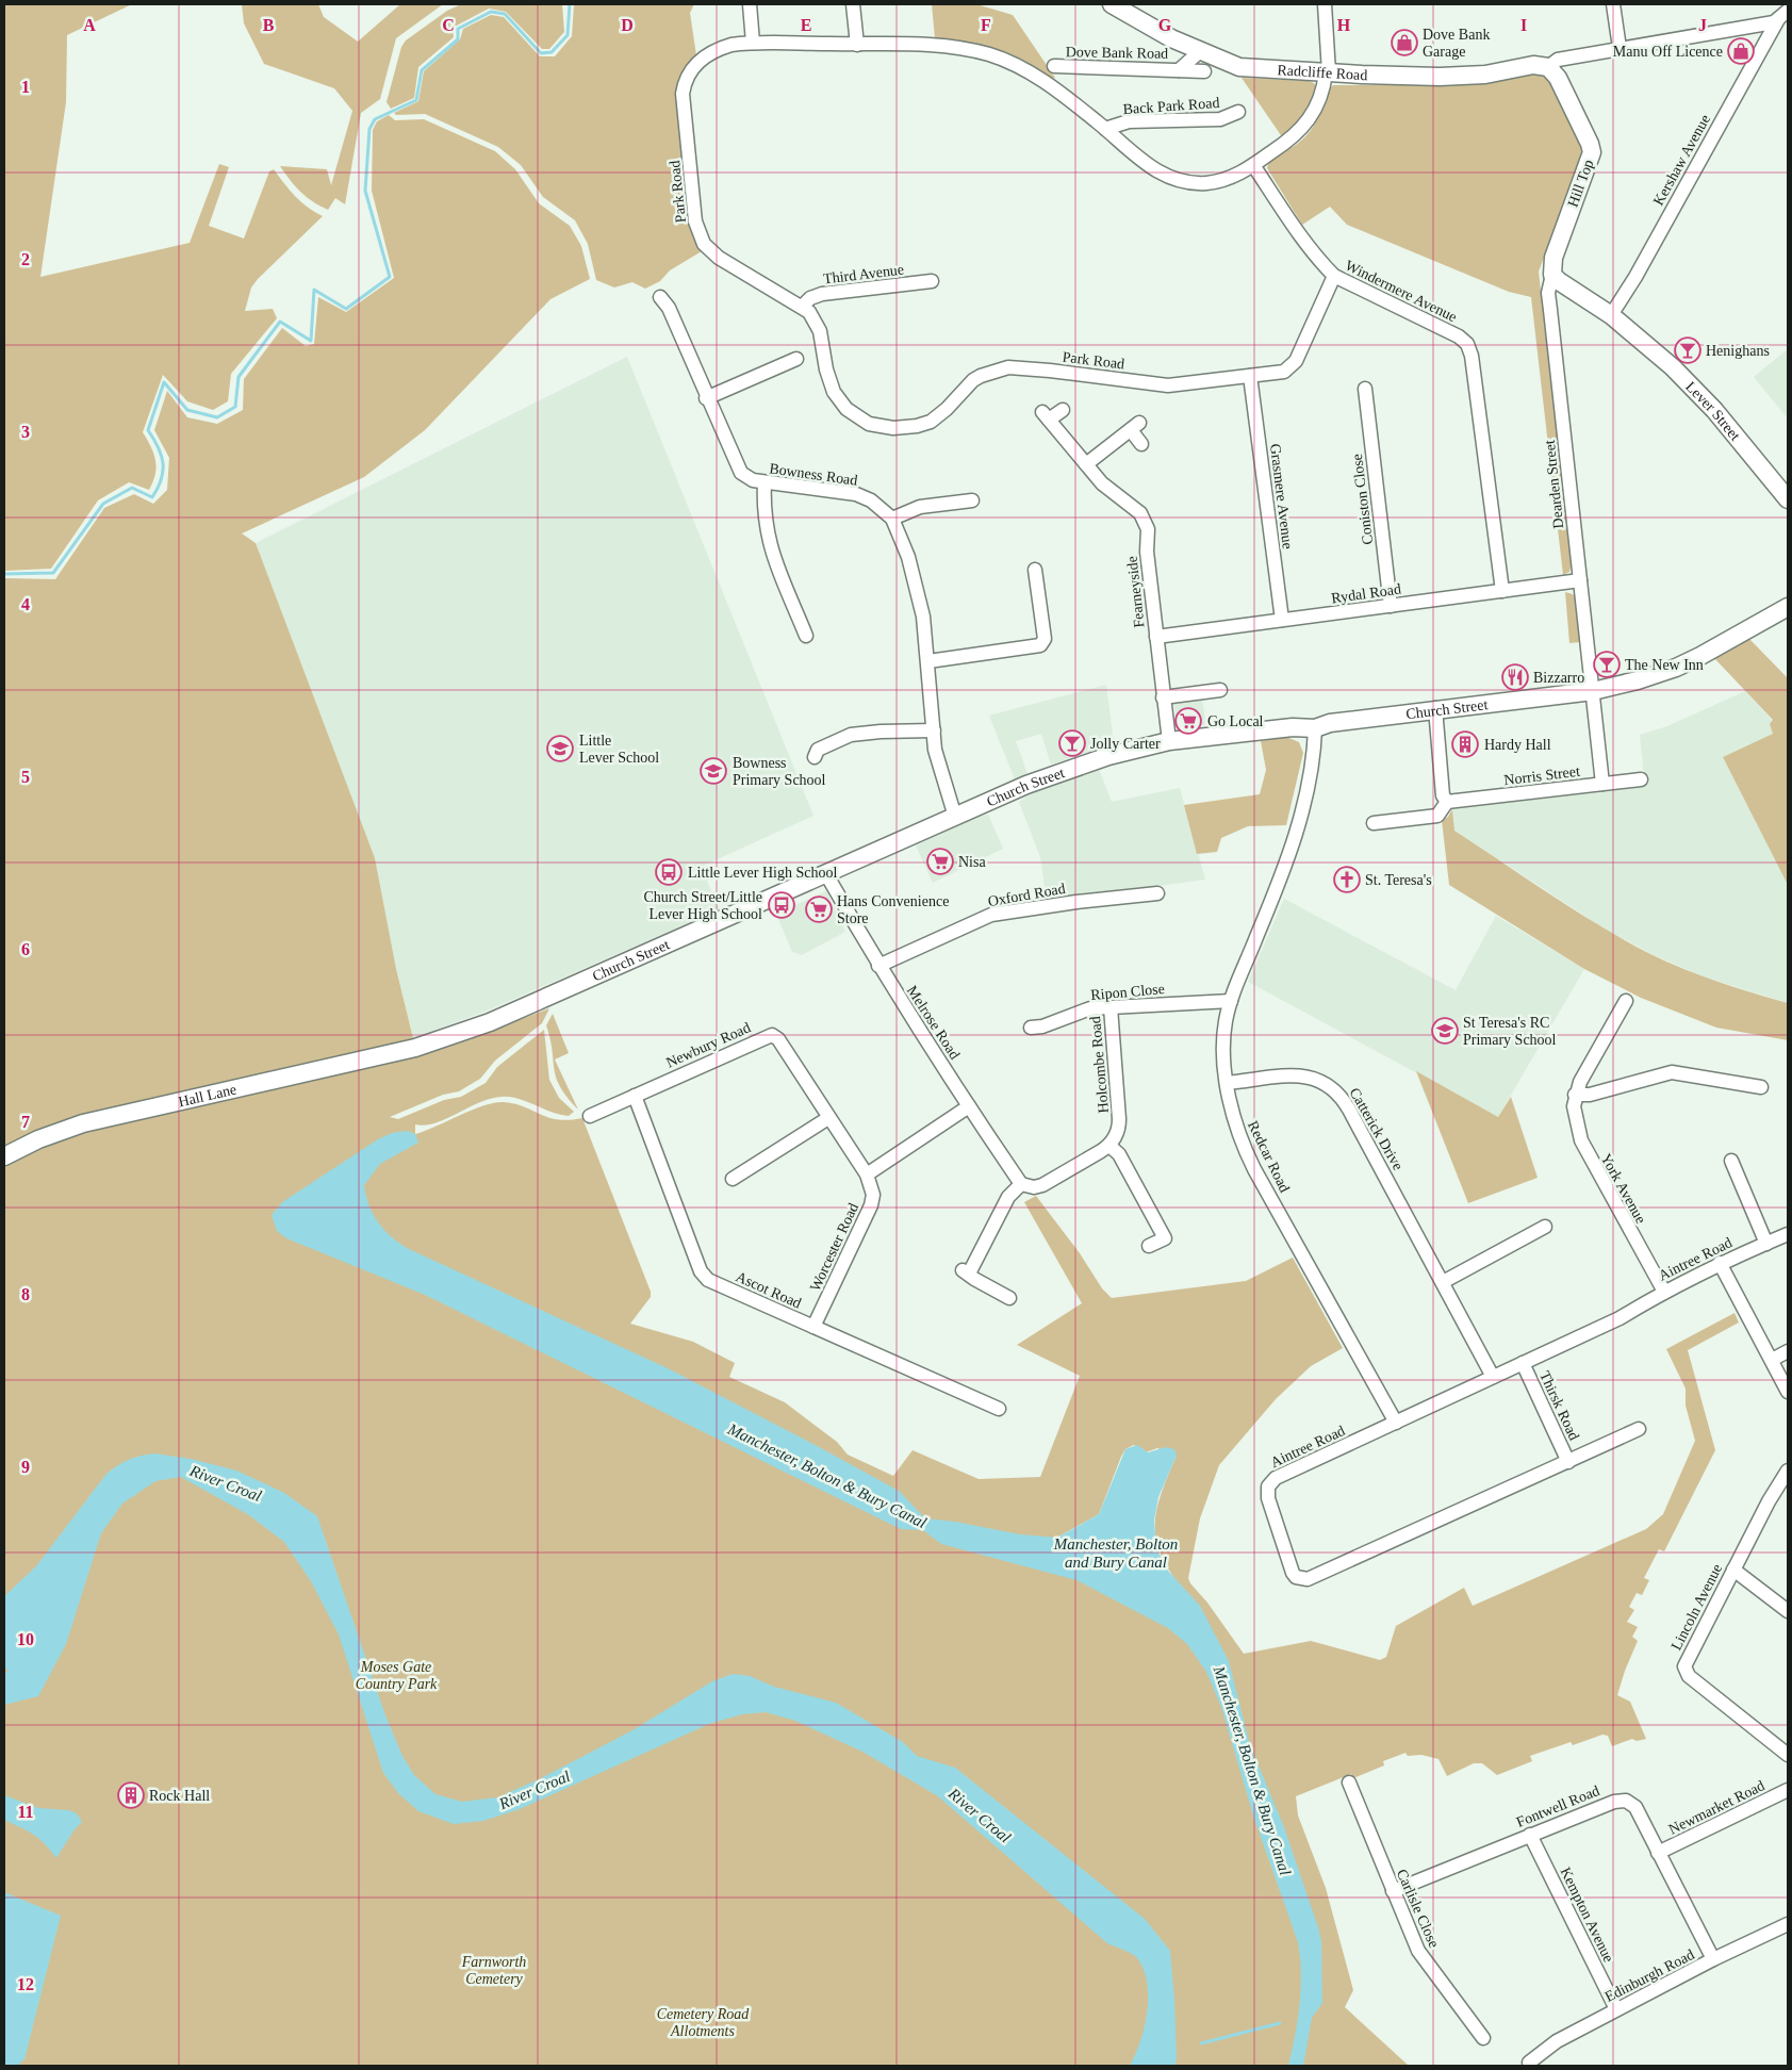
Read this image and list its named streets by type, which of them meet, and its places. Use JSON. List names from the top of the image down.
{
  "streets": {
    "main road": [
      "Radcliffe Road",
      "Hill Top",
      "Lever Street",
      "Church Street",
      "Hall Lane"
    ],
    "street": [
      "Dove Bank Road",
      "Back Park Road",
      "Kershaw Avenue",
      "Park Road",
      "Third Avenue",
      "Windermere Avenue",
      "Bowness Road",
      "Dearden Street",
      "Grasmere Avenue",
      "Coniston Close",
      "Fearneyside",
      "Rydal Road",
      "Norris Street",
      "Oxford Road",
      "Ripon Close",
      "Melrose Road",
      "Newbury Road",
      "Holcombe Road",
      "Catterick Drive",
      "Redcar Road",
      "York Avenue",
      "Worcester Road",
      "Aintree Road",
      "Ascot Road",
      "Thirsk Road",
      "Lincoln Avenue",
      "Fontwell Road",
      "Newmarket Road",
      "Carlisle Close",
      "Kempton Avenue",
      "Edinburgh Road"
    ]
  },
  "crossings": [
    ["Dove Bank Road", "Radcliffe Road"],
    ["Radcliffe Road", "Hill Top"],
    ["Radcliffe Road", "Park Road"],
    ["Back Park Road", "Park Road"],
    ["Kershaw Avenue", "Lever Street"],
    ["Hill Top", "Lever Street"],
    ["Hill Top", "Dearden Street"],
    ["Park Road", "Third Avenue"],
    ["Park Road", "Windermere Avenue"],
    ["Park Road", "Grasmere Avenue"],
    ["Windermere Avenue", "Rydal Road"],
    ["Lever Street", "Dearden Street"],
    ["Bowness Road", "Church Street"],
    ["Dearden Street", "Rydal Road"],
    ["Dearden Street", "Church Street"],
    ["Dearden Street", "Norris Street"],
    ["Grasmere Avenue", "Rydal Road"],
    ["Coniston Close", "Rydal Road"],
    ["Fearneyside", "Rydal Road"],
    ["Fearneyside", "Church Street"],
    ["Church Street", "Melrose Road"],
    ["Church Street", "Hall Lane"],
    ["Church Street", "Redcar Road"],
    ["Oxford Road", "Melrose Road"],
    ["Ripon Close", "Holcombe Road"],
    ["Ripon Close", "Redcar Road"],
    ["Newbury Road", "Worcester Road"],
    ["Newbury Road", "Ascot Road"],
    ["Catterick Drive", "Redcar Road"],
    ["Catterick Drive", "Aintree Road"],
    ["Redcar Road", "Aintree Road"],
    ["York Avenue", "Aintree Road"],
    ["Worcester Road", "Ascot Road"],
    ["Aintree Road", "Thirsk Road"],
    ["Fontwell Road", "Newmarket Road"],
    ["Fontwell Road", "Carlisle Close"],
    ["Fontwell Road", "Kempton Avenue"],
    ["Fontwell Road", "Edinburgh Road"],
    ["Kempton Avenue", "Edinburgh Road"]
  ],
  "water": ["Manchester, Bolton & Bury Canal", "River Croal", "Manchester, Bolton and Bury Canal"],
  "parks": ["Moses Gate Country Park", "Farnworth Cemetery", "Cemetery Road Allotments"],
  "places": {
    "shop": ["Dove Bank Garage", "Manu Off Licence"],
    "bar": ["Henighans", "The New Inn", "Jolly Carter"],
    "restaurant": ["Bizzarro"],
    "supermarket": ["Go Local", "Nisa", "Hans Convenience Store"],
    "building": ["Hardy Hall", "Rock Hall"],
    "school or university": ["Little Lever School", "Bowness Primary School", "St Teresa's RC Primary School"],
    "bus stop": ["Little Lever High School", "Church Street/Little Lever High School"],
    "church": ["St. Teresa's"]
  },
  "grid": {
    "columns": [
      "A",
      "B",
      "C",
      "D",
      "E",
      "F",
      "G",
      "H",
      "I",
      "J"
    ],
    "rows": [
      "1",
      "2",
      "3",
      "4",
      "5",
      "6",
      "7",
      "8",
      "9",
      "10",
      "11",
      "12"
    ]
  }
}
